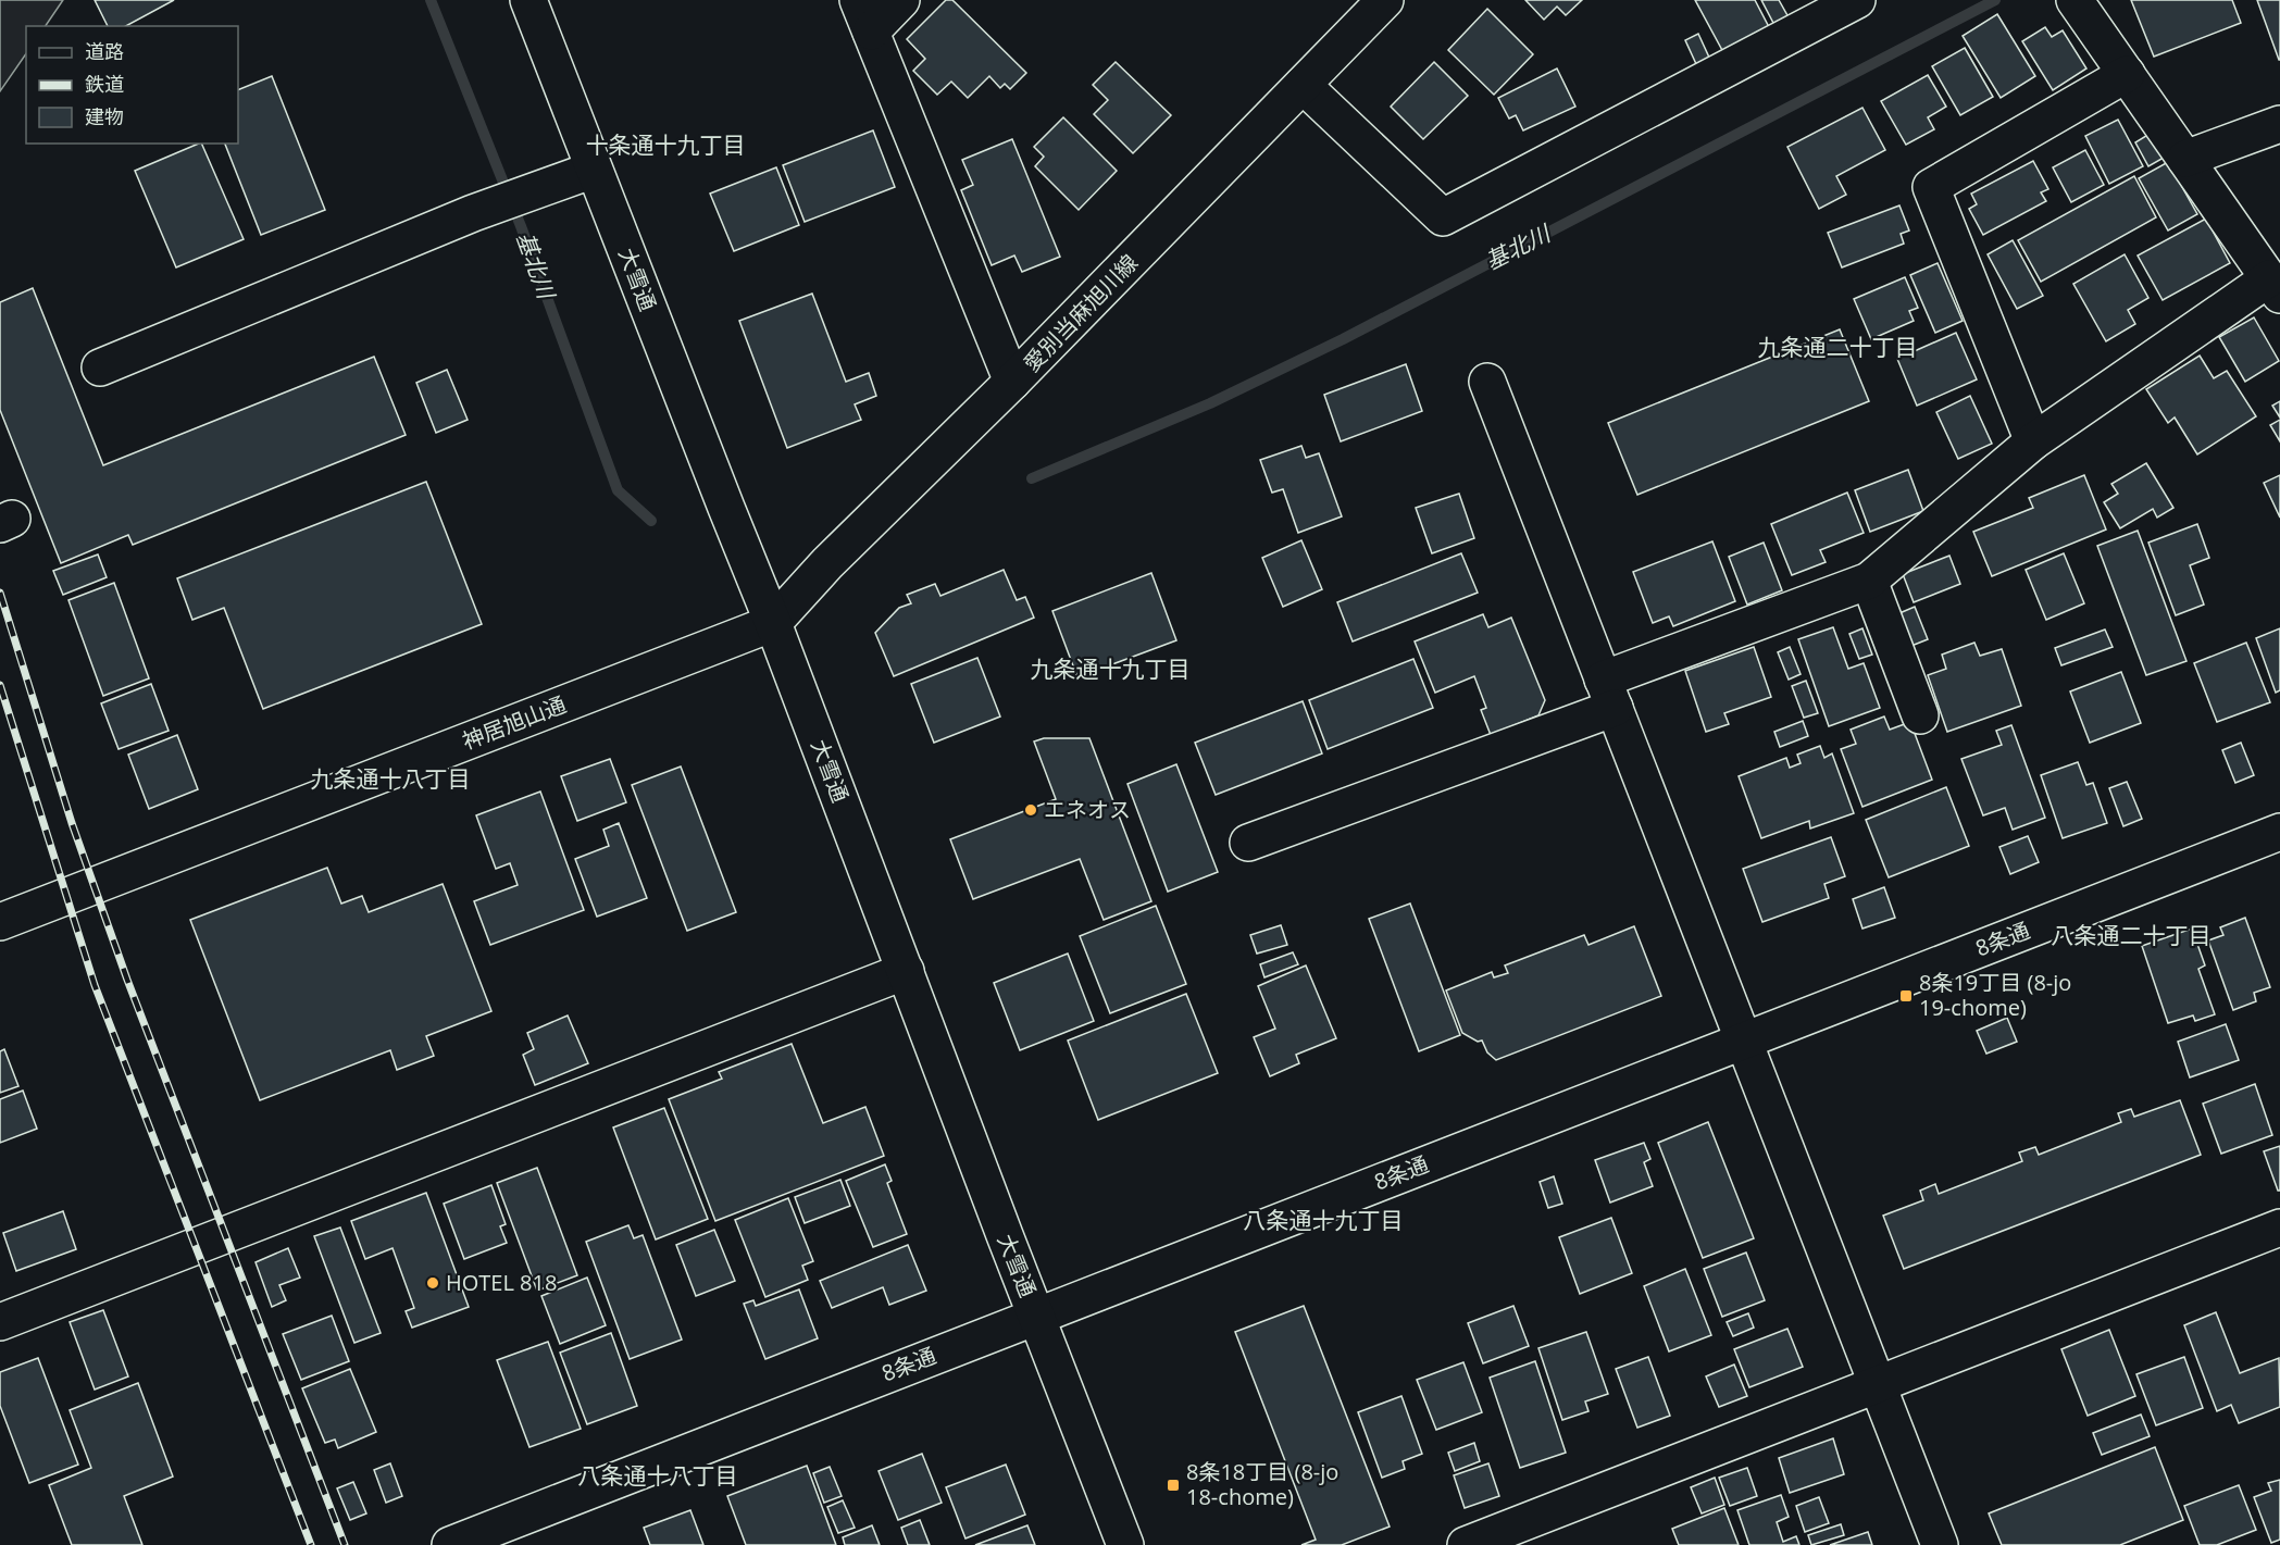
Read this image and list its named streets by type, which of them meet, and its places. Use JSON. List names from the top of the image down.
{
  "streets": {
    "main road": [
      "大雪通",
      "愛別当麻旭川線",
      "神居旭山通",
      "8条通"
    ]
  },
  "crossings": [
    ["大雪通", "愛別当麻旭川線"],
    ["大雪通", "神居旭山通"],
    ["大雪通", "8条通"],
    ["愛別当麻旭川線", "神居旭山通"]
  ],
  "districts": [
    "十条通十九丁目",
    "九条通二十丁目",
    "九条通十九丁目",
    "九条通十八丁目",
    "八条通二十丁目",
    "八条通十九丁目",
    "八条通十八丁目"
  ],
  "water": ["基北川"],
  "places": {
    "other": ["エネオス", "HOTEL 818"],
    "transit": ["8条19丁目 (8-jo 19-chome)", "8条18丁目 (8-jo 18-chome)"]
  },
  "legend": ["道路", "鉄道", "建物"]
}
